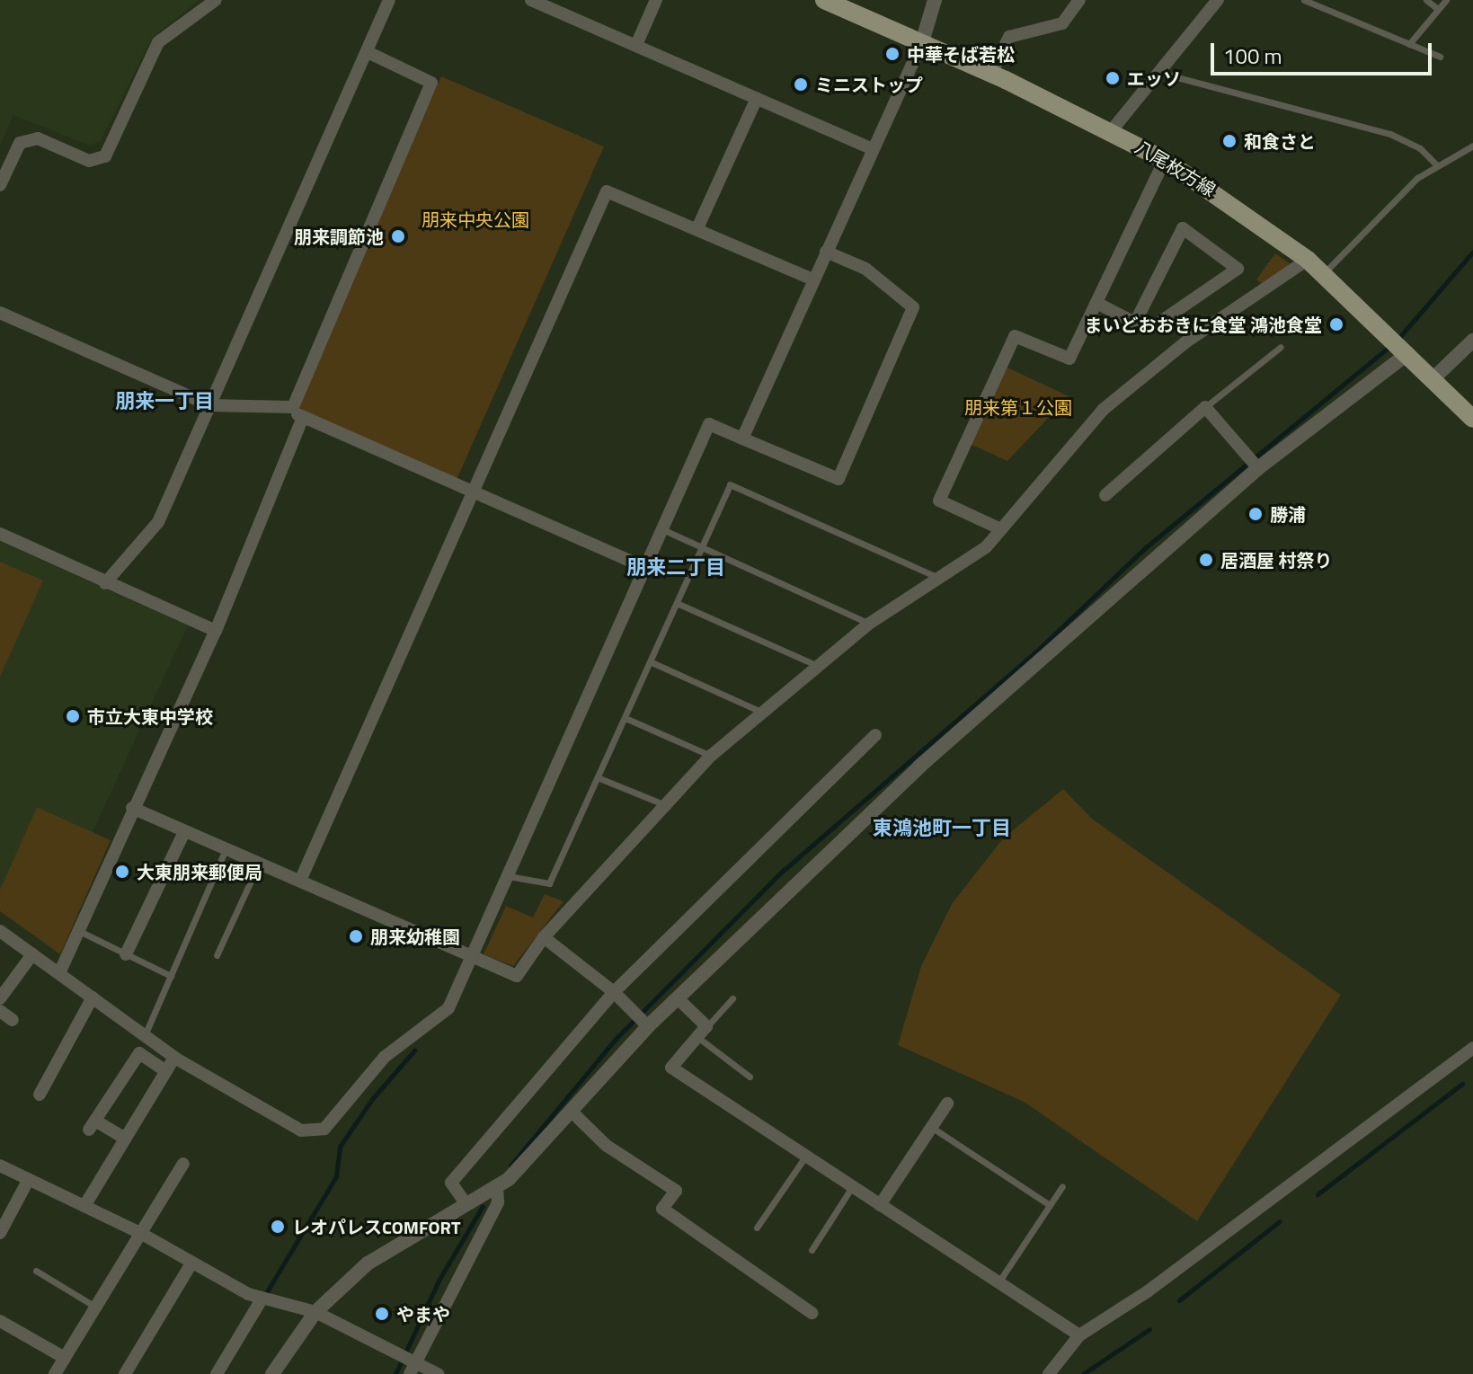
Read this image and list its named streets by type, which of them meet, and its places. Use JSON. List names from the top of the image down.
{
  "streets": {
    "main road": ["八尾枚方線"]
  },
  "districts": ["朋来一丁目", "朋来二丁目", "東鴻池町一丁目"],
  "parks": ["朋来中央公園", "朋来第１公園"],
  "places": [
    "中華そば若松",
    "エッソ",
    "ミニストップ",
    "和食さと",
    "朋来調節池",
    "まいどおおきに食堂 鴻池食堂",
    "勝浦",
    "居酒屋 村祭り",
    "市立大東中学校",
    "大東朋来郵便局",
    "朋来幼稚園",
    "レオパレスCOMFORT",
    "やまや"
  ],
  "scale_bar": "100 m"
}
